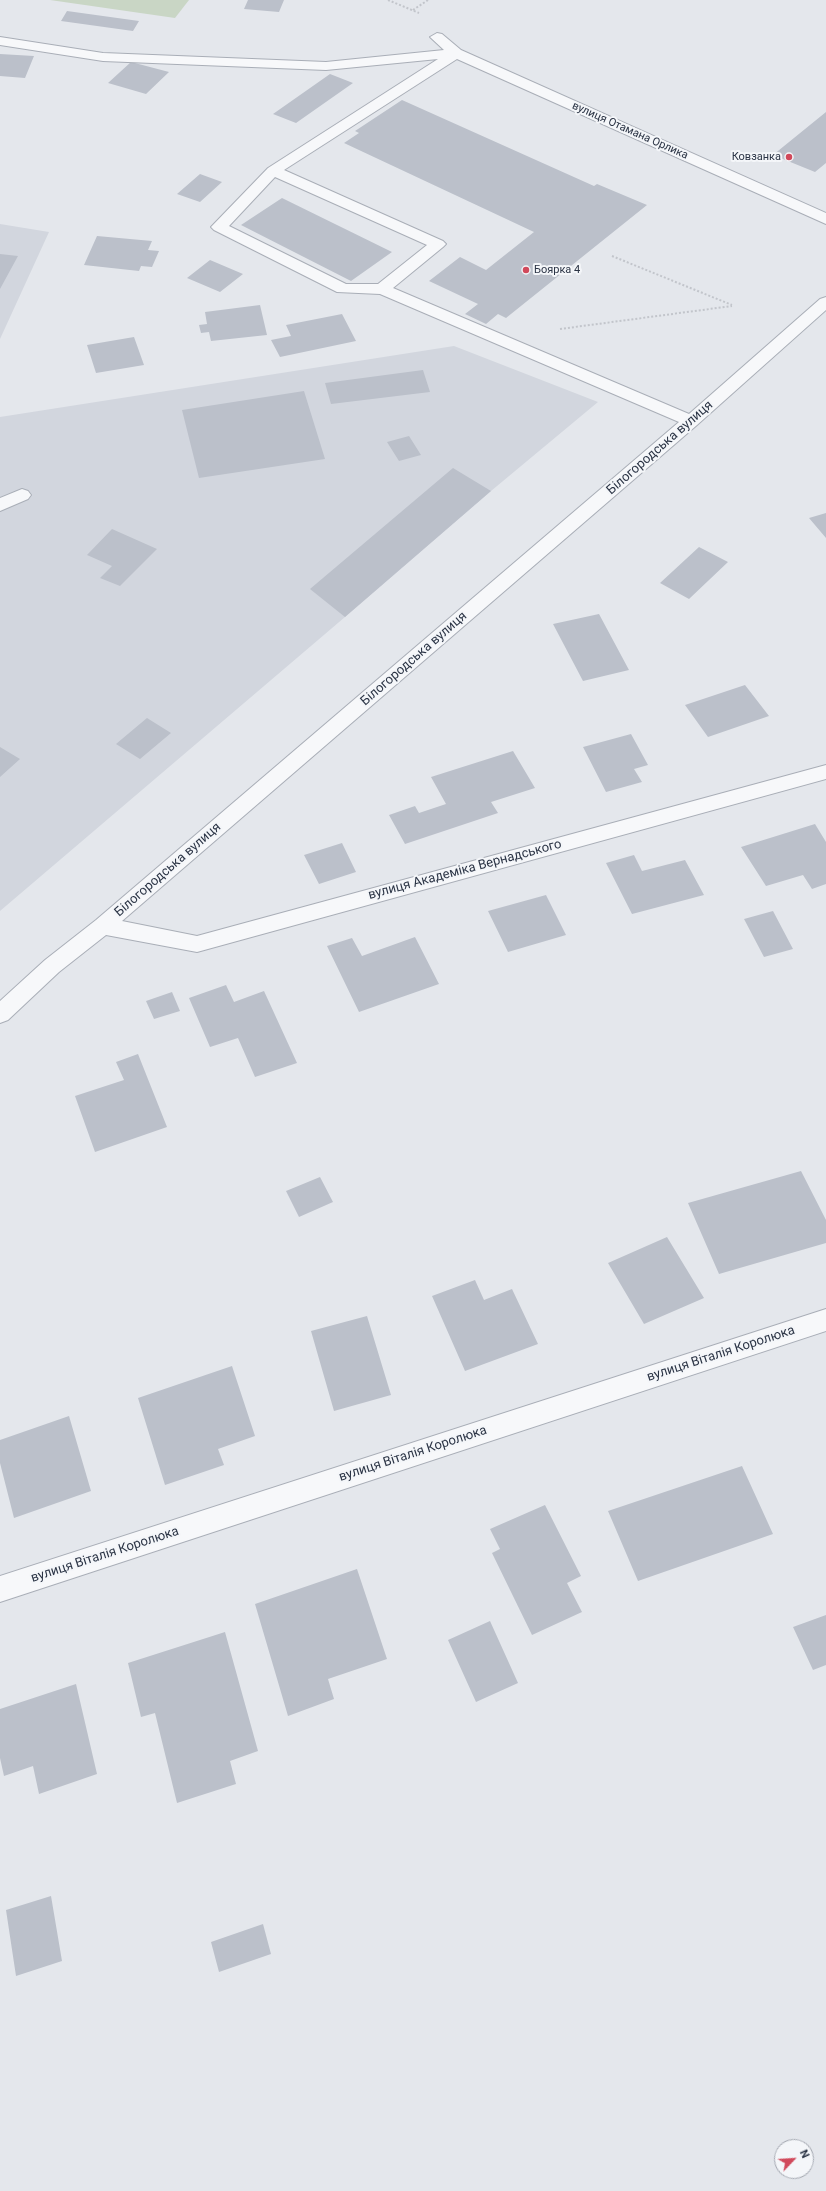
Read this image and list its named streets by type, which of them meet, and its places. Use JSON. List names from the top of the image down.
{
  "streets": {
    "street": [
      "вулиця Отамана Орлика",
      "Білогородська вулиця",
      "вулиця Академіка Вернадського",
      "вулиця Віталія Королюка"
    ]
  },
  "crossings": [
    ["Білогородська вулиця", "вулиця Академіка Вернадського"]
  ],
  "places": ["Ковзанка", "Боярка 4"],
  "north": "top right"
}
